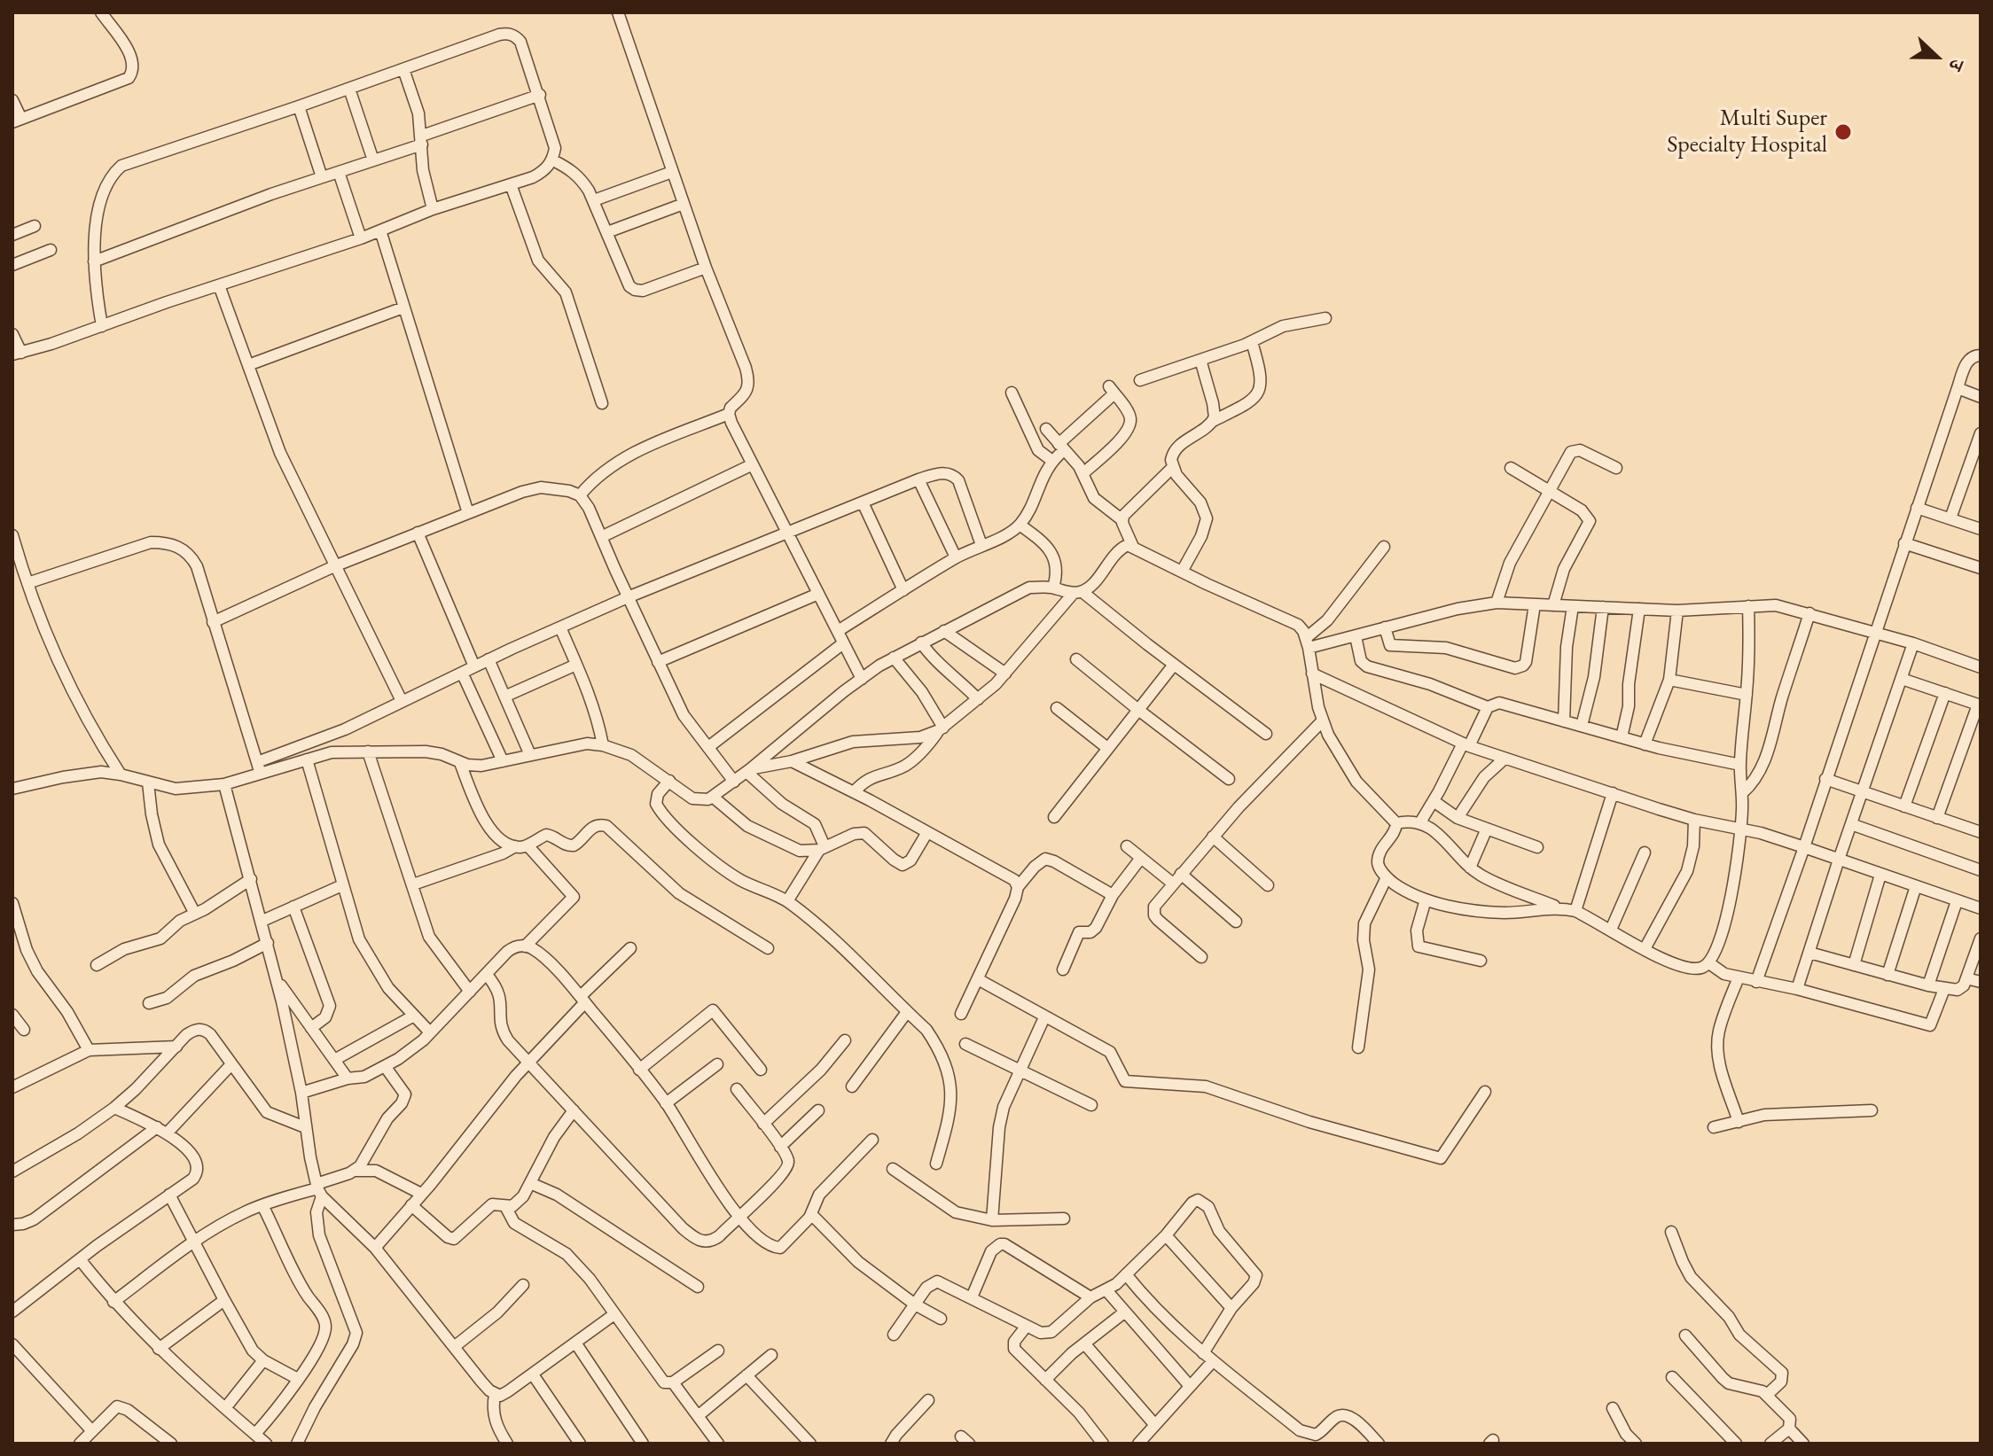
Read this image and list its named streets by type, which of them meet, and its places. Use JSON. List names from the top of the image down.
{
  "places": ["Multi Super Specialty Hospital"],
  "north": "right"
}
